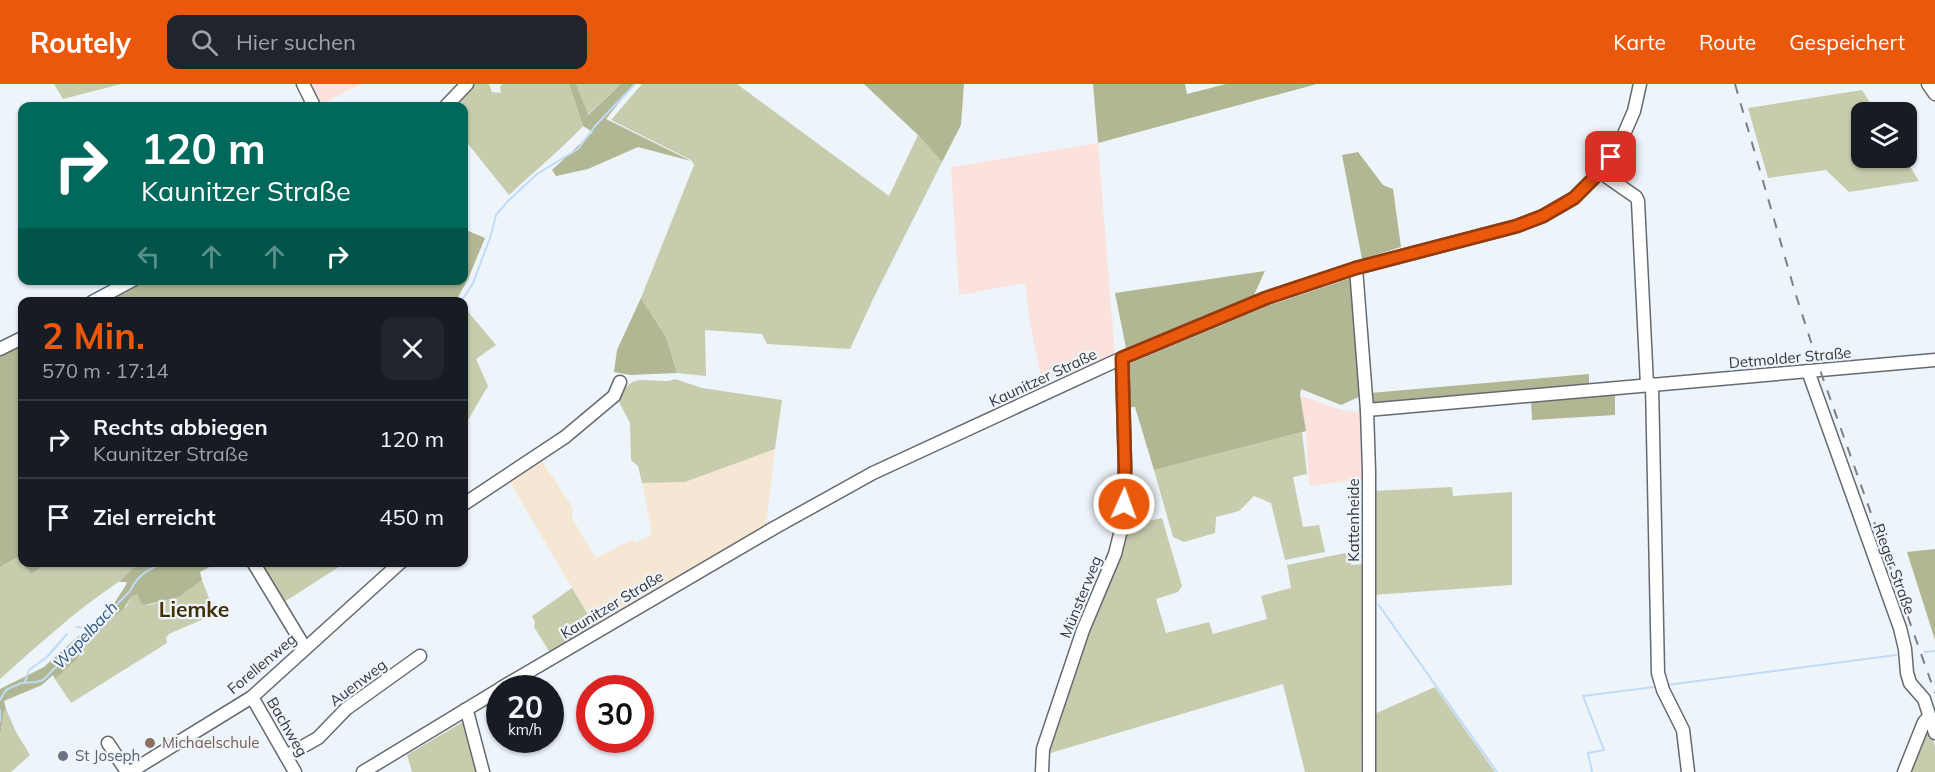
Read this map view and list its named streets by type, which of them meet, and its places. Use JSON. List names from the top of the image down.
{
  "streets": {
    "street": [
      "Detmolder Straße",
      "Kaunitzer Straße",
      "Kattenheide",
      "Rieger Straße",
      "Münsterweg",
      "Forellenweg",
      "Auenweg",
      "Bachweg"
    ]
  },
  "crossings": [
    ["Detmolder Straße", "Kattenheide"],
    ["Detmolder Straße", "Rieger Straße"],
    ["Kaunitzer Straße", "Kattenheide"],
    ["Kaunitzer Straße", "Münsterweg"],
    ["Forellenweg", "Bachweg"],
    ["Auenweg", "Bachweg"]
  ],
  "districts": ["Liemke"],
  "water": ["Wapelbach"],
  "places": ["Michaelschule", "St Joseph"],
  "page": {
    "header": "Routely",
    "search": "Hier suchen",
    "nav": ["Karte", "Route", "Gespeichert"],
    "turn": ["120 m", "Kaunitzer Straße"],
    "heading": ["2 Min.", "570 m · 17:14"],
    "list": [
      {
        "name": "Rechts abbiegen",
        "note": "Kaunitzer Straße",
        "value": "120 m"
      },
      {
        "name": "Ziel erreicht",
        "value": "450 m"
      }
    ],
    "speed": "20 km/h",
    "limit": "30"
  }
}
